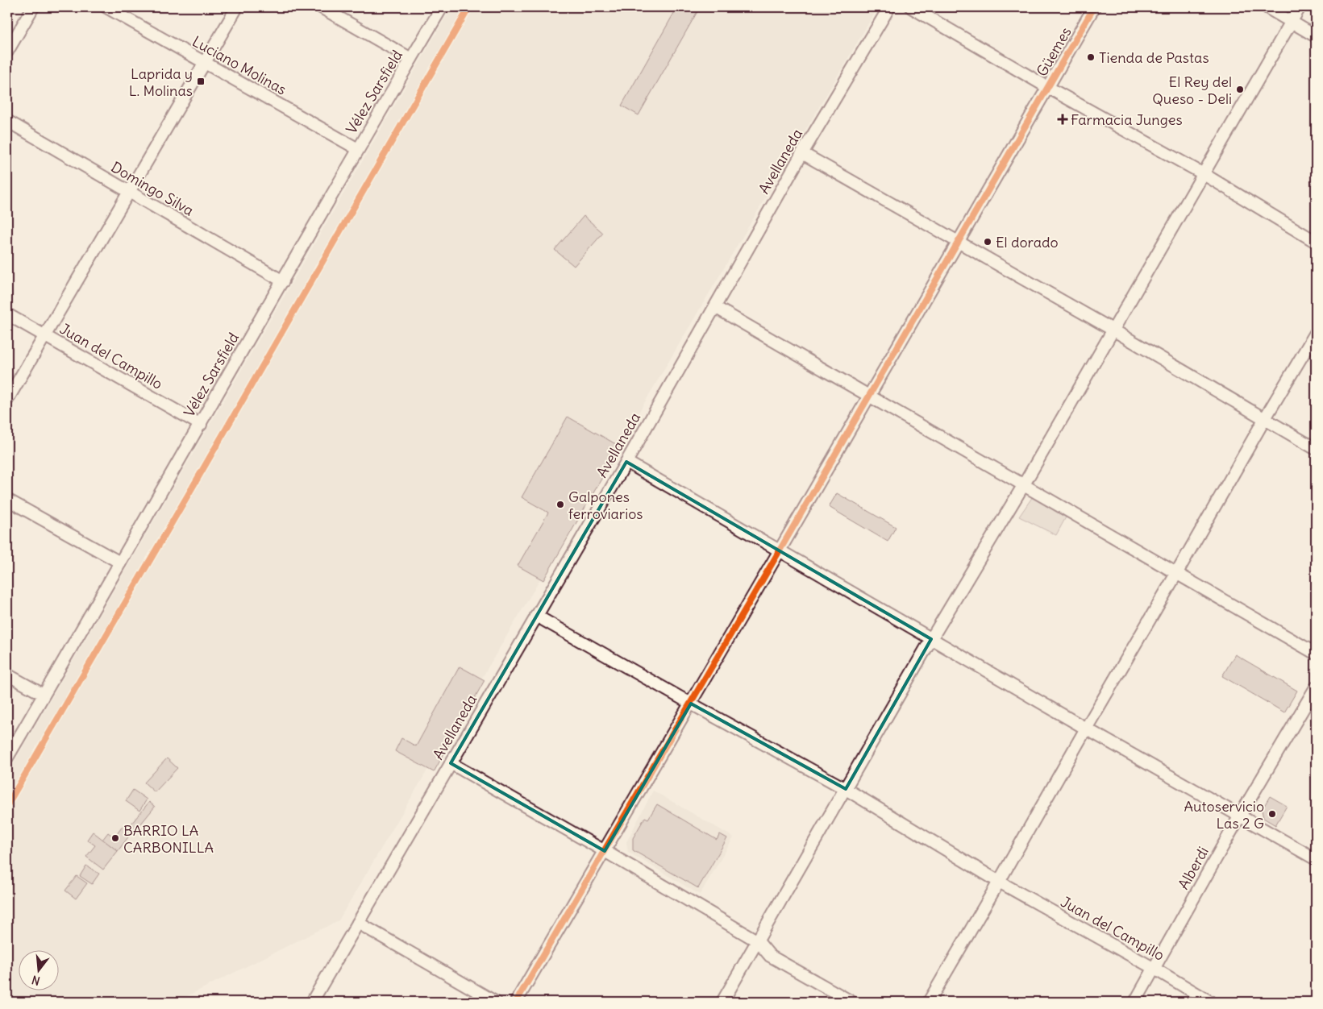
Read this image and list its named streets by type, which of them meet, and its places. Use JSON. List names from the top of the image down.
{
  "streets": {
    "street": [
      "Güemes",
      "Luciano Molinas",
      "Vélez Sarsfield",
      "Avellaneda",
      "Domingo Silva",
      "Juan del Campillo",
      "Alberdi"
    ]
  },
  "crossings": [
    ["Güemes", "Juan del Campillo"],
    ["Luciano Molinas", "Vélez Sarsfield"],
    ["Vélez Sarsfield", "Domingo Silva"],
    ["Vélez Sarsfield", "Juan del Campillo"],
    ["Avellaneda", "Juan del Campillo"],
    ["Juan del Campillo", "Alberdi"]
  ],
  "places": {
    "other": [
      "Tienda de Pastas",
      "El Rey del Queso - Deli",
      "El dorado",
      "Galpones ferroviarios",
      "Autoservicio Las 2 G",
      "BARRIO LA CARBONILLA"
    ],
    "transit": ["Laprida y L. Molinas"],
    "health": ["Farmacia Junges"]
  },
  "north": "bottom"
}
